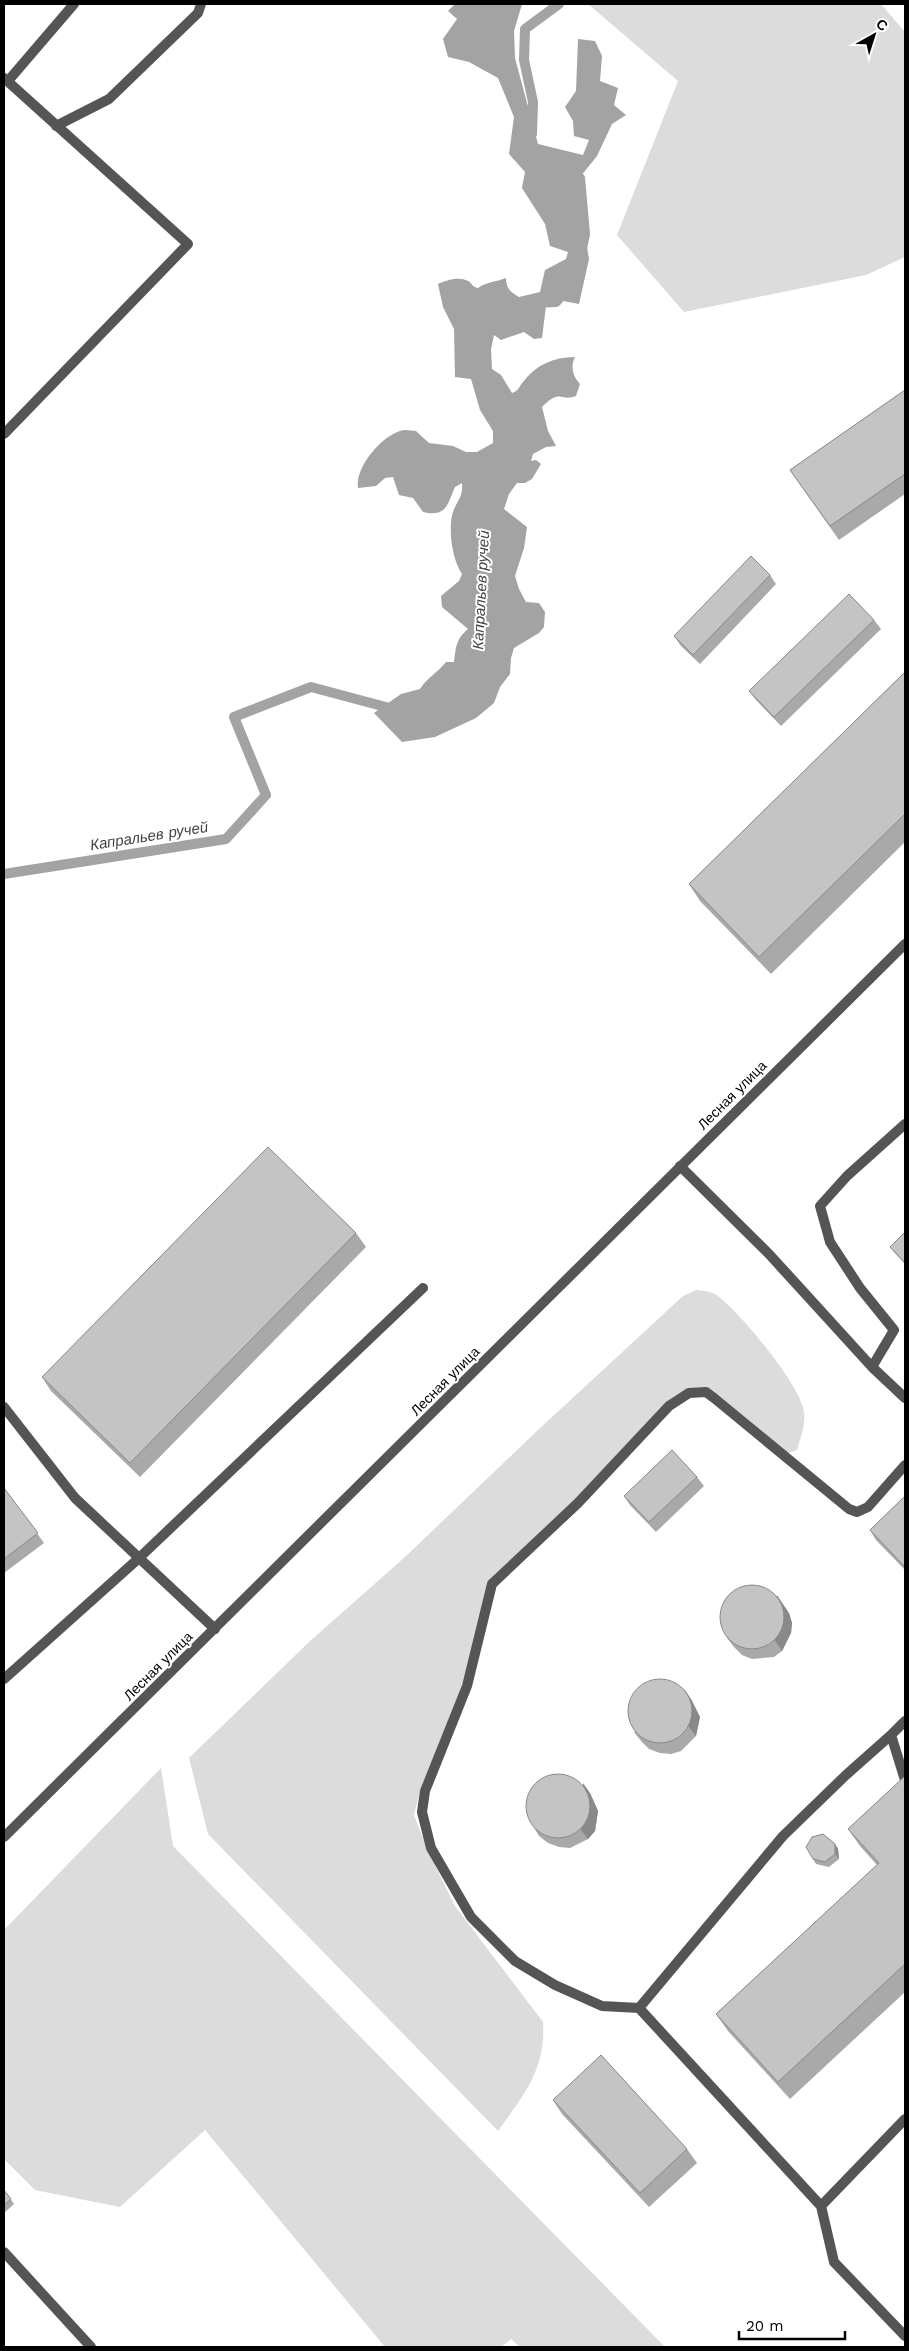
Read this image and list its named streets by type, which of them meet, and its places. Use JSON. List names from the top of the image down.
{
  "streets": {
    "street": ["Лесная улица"]
  },
  "water": ["Капральев ручей"],
  "scale_bar": "20 m",
  "north": "top right"
}
